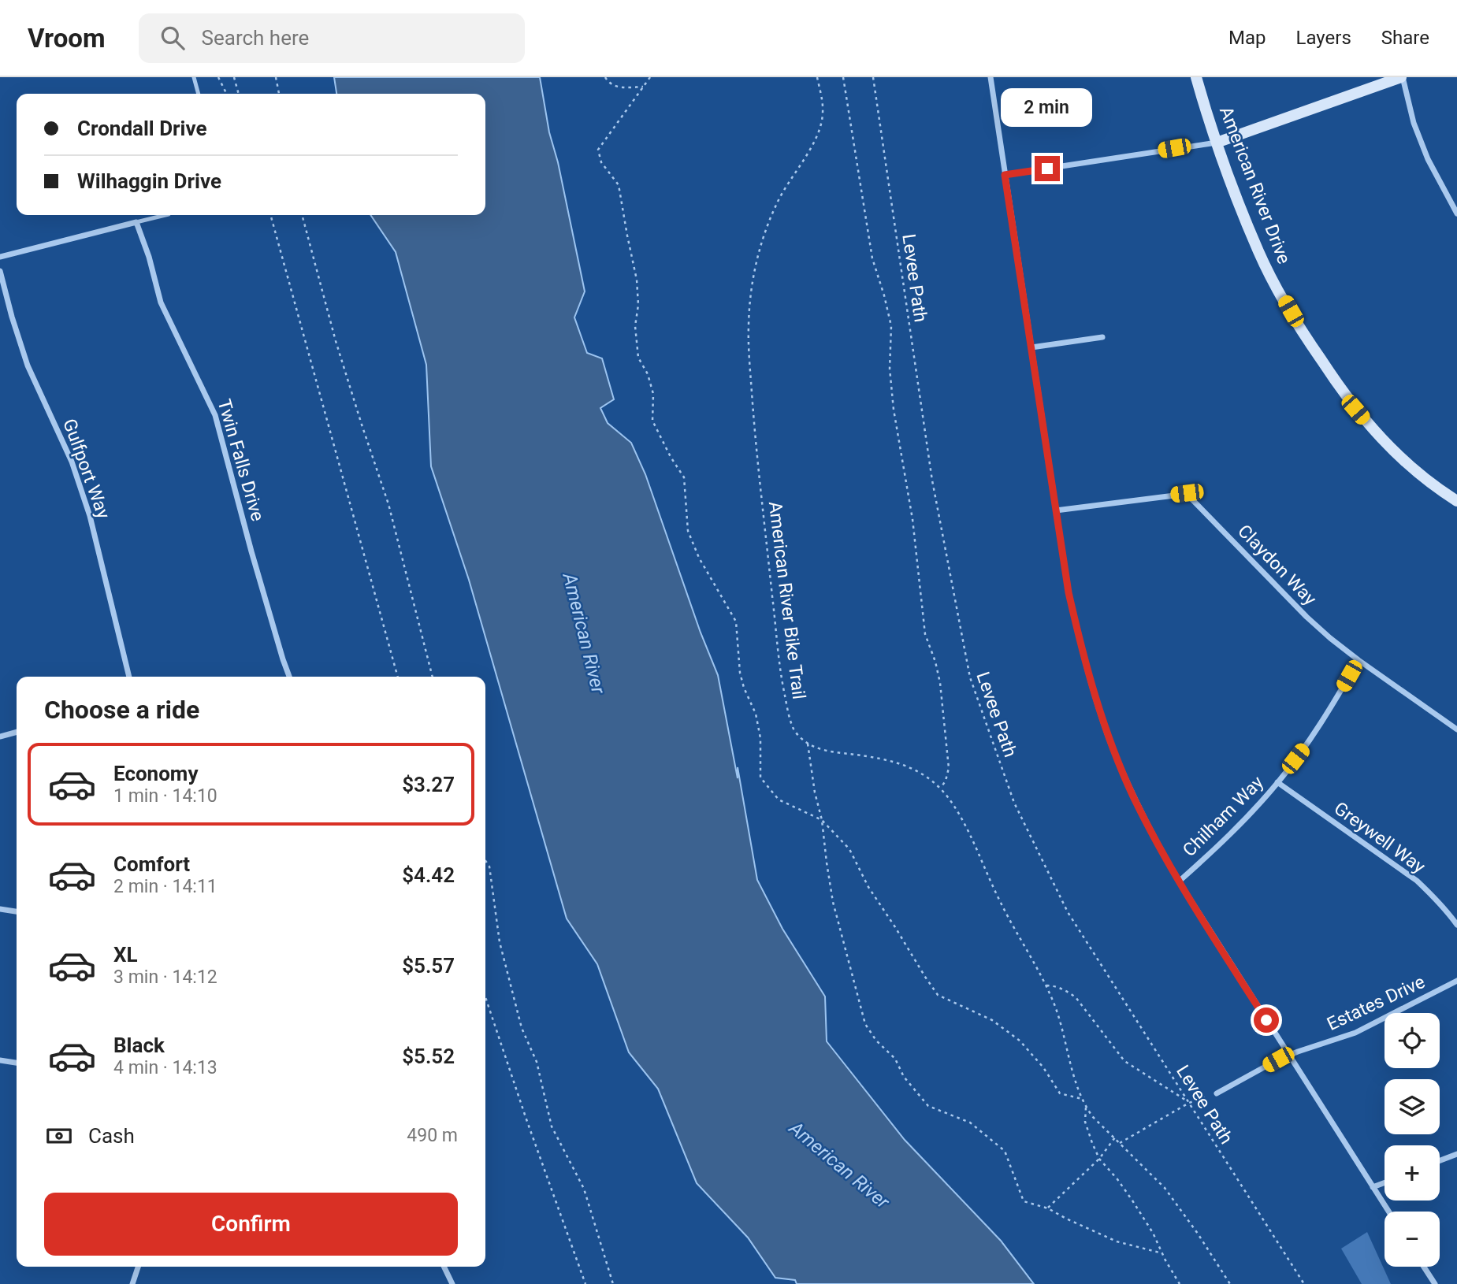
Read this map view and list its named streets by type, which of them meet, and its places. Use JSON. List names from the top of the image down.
{
  "streets": {
    "street": [
      "American River Drive",
      "Twin Falls Drive",
      "Gulfport Way",
      "Claydon Way",
      "Chilham Way",
      "Greywell Way",
      "Estates Drive"
    ],
    "path": ["Levee Path", "American River Bike Trail"]
  },
  "crossings": [
    ["Claydon Way", "Chilham Way"],
    ["Chilham Way", "Greywell Way"]
  ],
  "water": ["American River"],
  "page": {
    "header": "Vroom",
    "search": "Search here",
    "nav": ["Map", "Layers", "Share"],
    "bubble": "2 min",
    "banner": ["Crondall Drive", "Wilhaggin Drive"],
    "heading": "Choose a ride",
    "list": [
      {
        "name": "Economy",
        "note": "1 min · 14:10",
        "value": "$3.27"
      },
      {
        "name": "Comfort",
        "note": "2 min · 14:11",
        "value": "$4.42"
      },
      {
        "name": "XL",
        "note": "3 min · 14:12",
        "value": "$5.57"
      },
      {
        "name": "Black",
        "note": "4 min · 14:13",
        "value": "$5.52"
      }
    ],
    "map_buttons": ["+", "−"],
    "pay": ["Cash", "490 m"],
    "buttons": "Confirm"
  }
}
